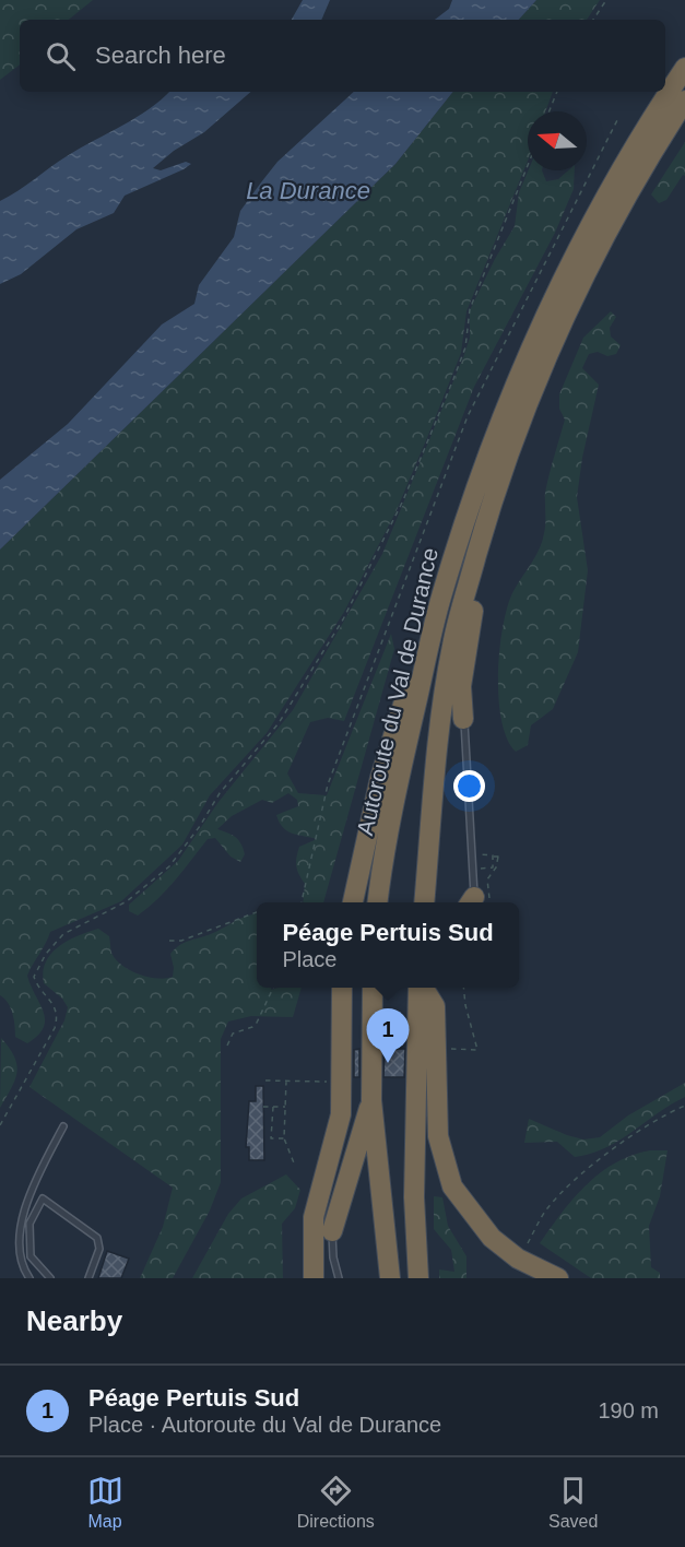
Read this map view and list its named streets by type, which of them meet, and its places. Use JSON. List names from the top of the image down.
{
  "streets": {
    "highway": ["Autoroute du Val de Durance"]
  },
  "water": ["La Durance"],
  "north": "left",
  "page": {
    "search": "Search here",
    "popup": ["Péage Pertuis Sud", "Place"],
    "pins": "1",
    "heading": "Nearby",
    "list": [
      {
        "mark": "1",
        "name": "Péage Pertuis Sud",
        "note": "Place · Autoroute du Val de Durance",
        "value": "190 m"
      }
    ],
    "nav": ["Map", "Directions", "Saved"]
  }
}
